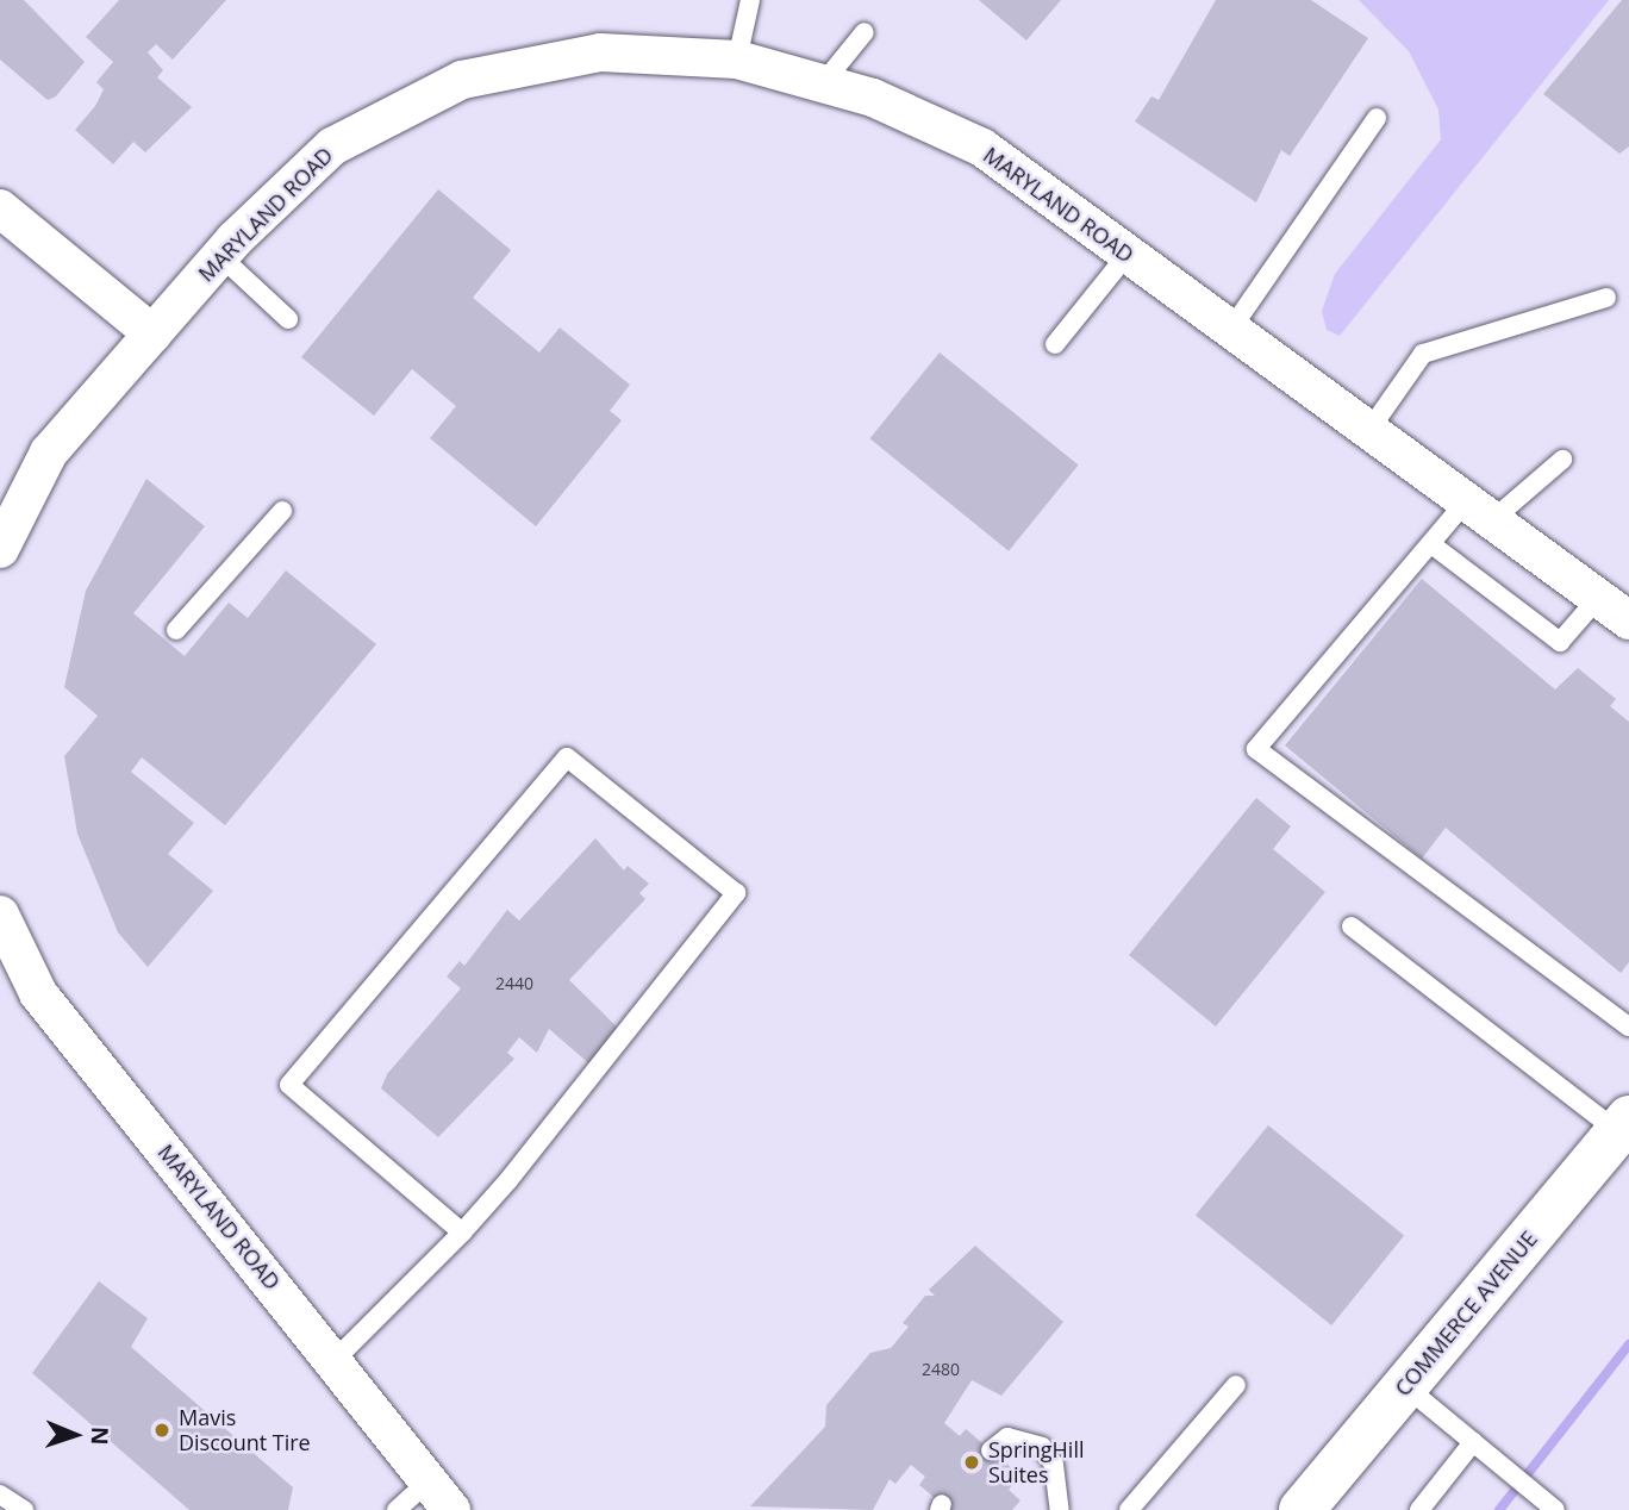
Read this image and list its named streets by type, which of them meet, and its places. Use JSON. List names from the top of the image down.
{
  "streets": {
    "street": ["MARYLAND ROAD", "COMMERCE AVENUE"]
  },
  "places": ["Mavis Discount Tire", "SpringHill Suites"],
  "house_numbers": ["2440", "2480"],
  "north": "right"
}
